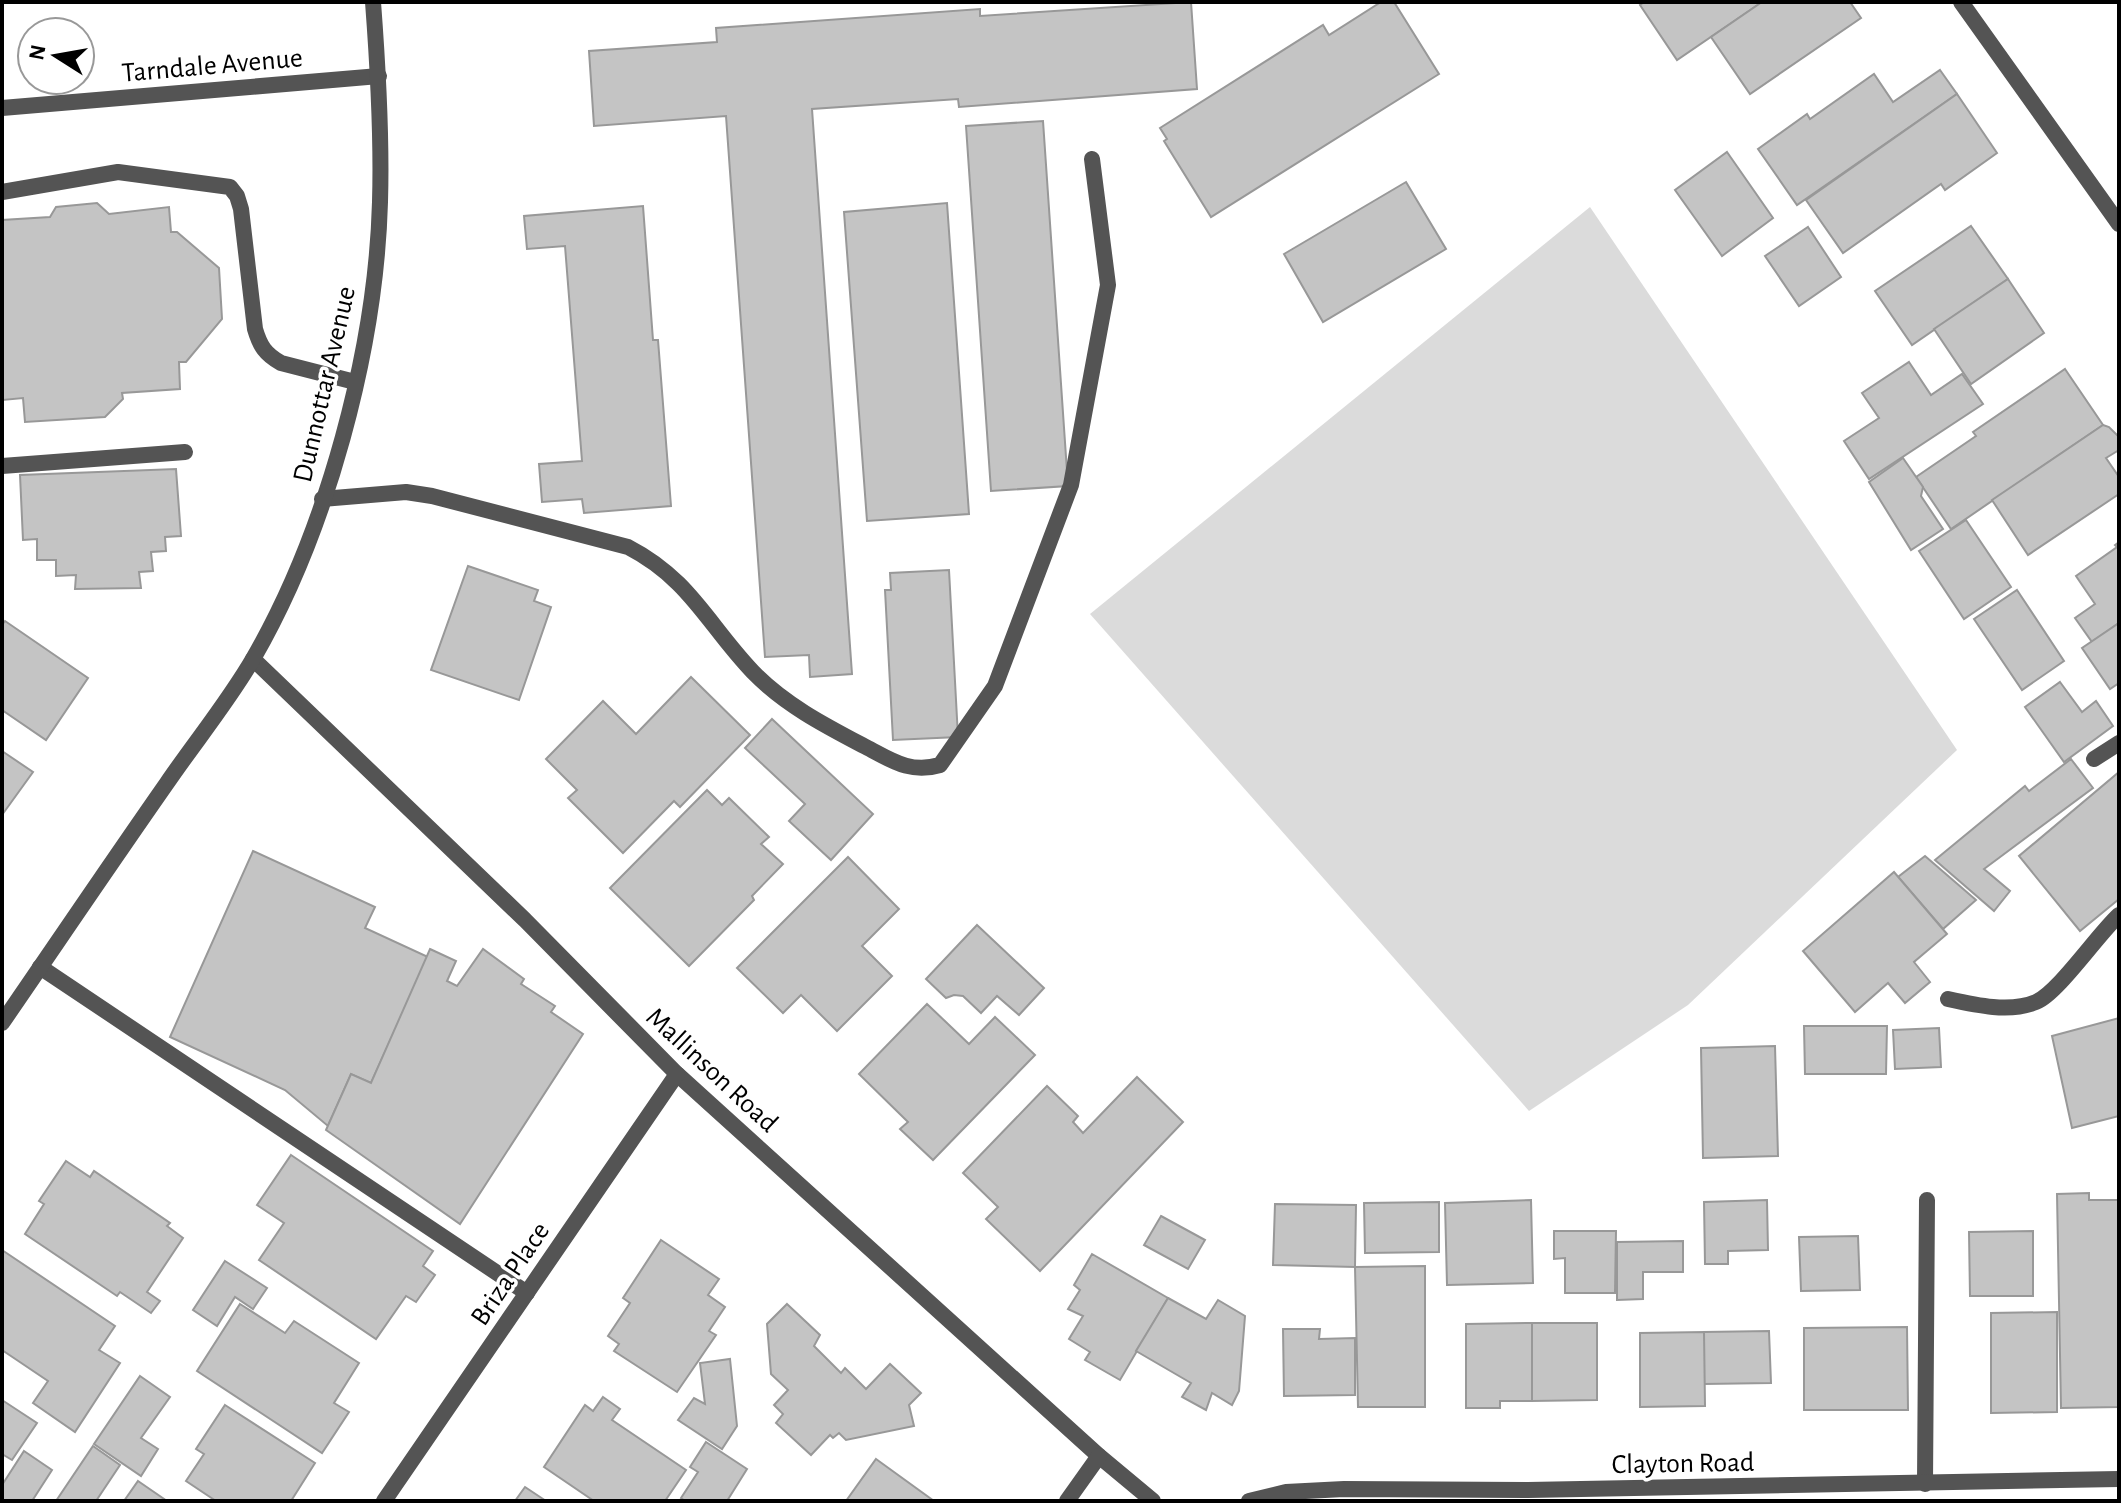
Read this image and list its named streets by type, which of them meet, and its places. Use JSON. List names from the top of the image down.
{
  "streets": {
    "street": [
      "Tarndale Avenue",
      "Dunnottar Avenue",
      "Mallinson Road",
      "Briza Place",
      "Clayton Road"
    ]
  },
  "crossings": [
    ["Tarndale Avenue", "Dunnottar Avenue"],
    ["Dunnottar Avenue", "Mallinson Road"],
    ["Mallinson Road", "Briza Place"]
  ],
  "north": "left"
}
